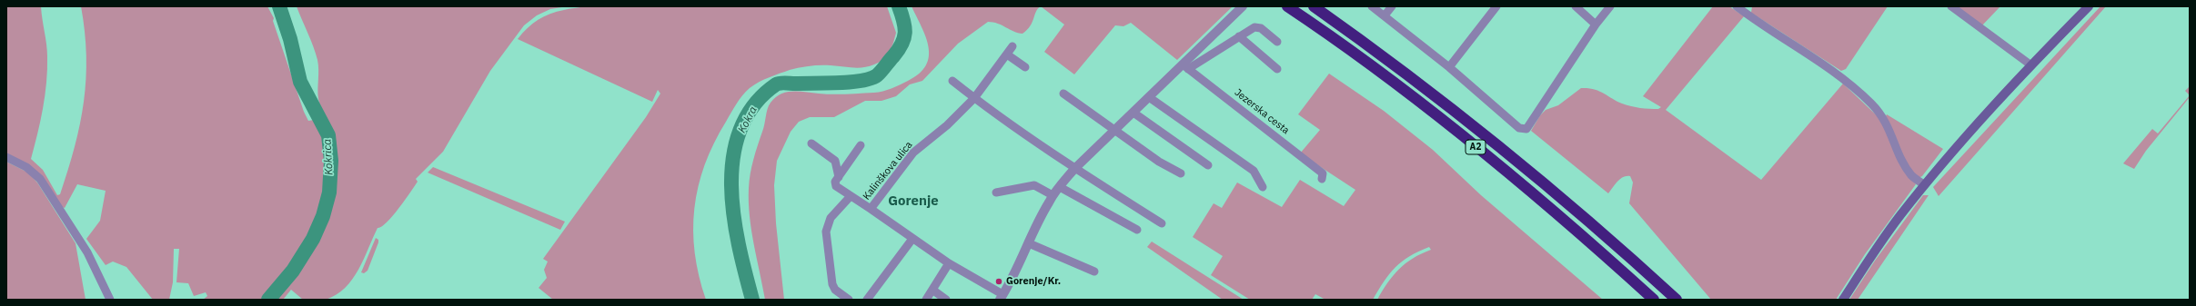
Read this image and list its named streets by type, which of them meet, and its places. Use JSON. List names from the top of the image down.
{
  "streets": {
    "highway": ["A2"],
    "street": ["Jezerska cesta", "Kalinškova ulica"]
  },
  "districts": ["Gorenje"],
  "water": ["Kokra", "Kokrica"],
  "places": ["Gorenje/Kr."]
}
